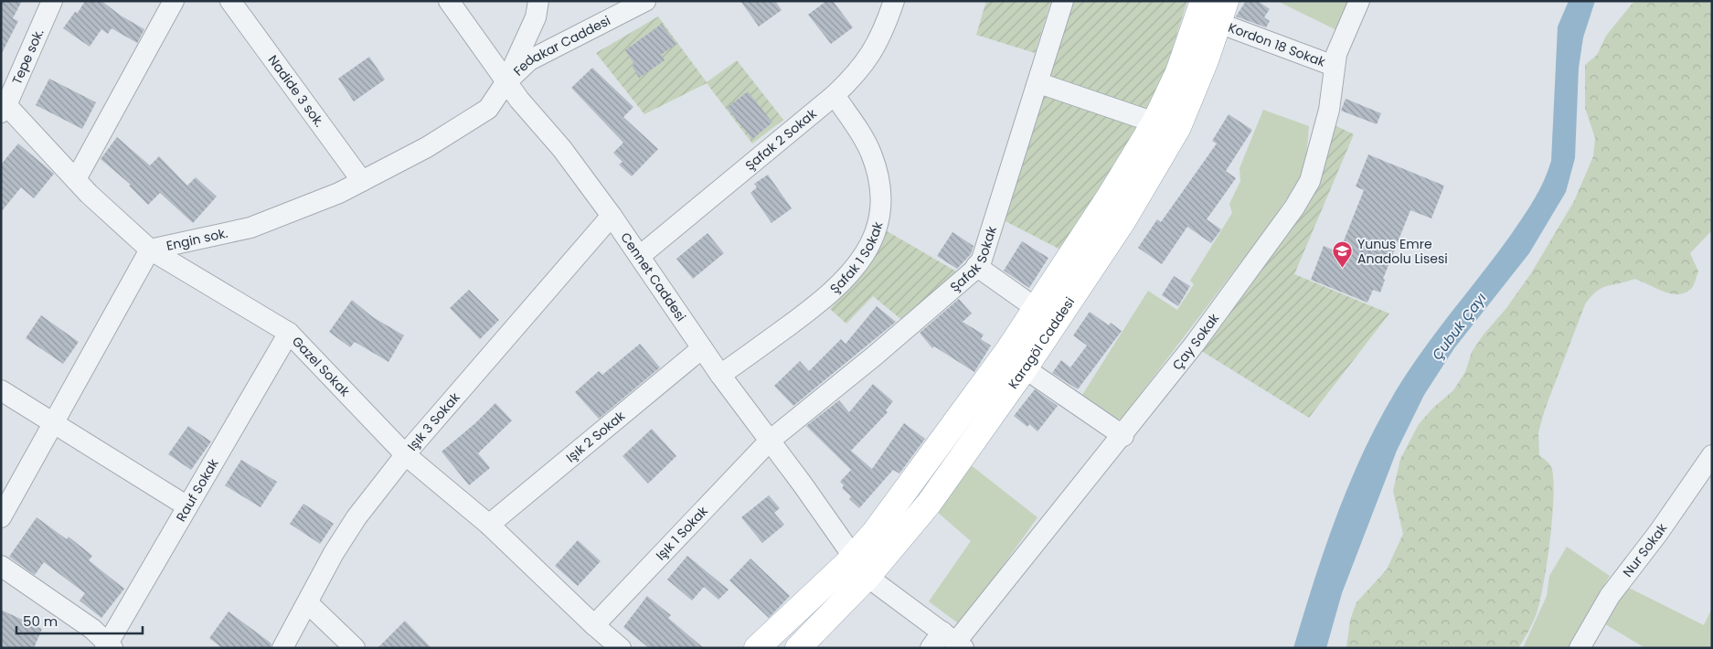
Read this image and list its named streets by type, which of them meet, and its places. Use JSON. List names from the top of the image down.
{
  "streets": {
    "main road": ["Karagöl Caddesi"],
    "street": [
      "Kordon 18 Sokak",
      "Fedakar Caddesi",
      "Tepe sok.",
      "Nadide 3 sok.",
      "Şafak 2 Sokak",
      "Engin sok.",
      "Şafak 1 Sokak",
      "Şafak Sokak",
      "Cennet Caddesi",
      "Çay Sokak",
      "Gazel Sokak",
      "Işık 3 Sokak",
      "Işık 2 Sokak",
      "Rauf Sokak",
      "Işık 1 Sokak",
      "Nur Sokak"
    ]
  },
  "crossings": [
    ["Kordon 18 Sokak", "Çay Sokak"],
    ["Kordon 18 Sokak", "Karagöl Caddesi"],
    ["Fedakar Caddesi", "Engin sok."],
    ["Fedakar Caddesi", "Cennet Caddesi"],
    ["Tepe sok.", "Gazel Sokak"],
    ["Nadide 3 sok.", "Engin sok."],
    ["Şafak 2 Sokak", "Şafak 1 Sokak"],
    ["Şafak 2 Sokak", "Cennet Caddesi"],
    ["Engin sok.", "Cennet Caddesi"],
    ["Engin sok.", "Gazel Sokak"],
    ["Şafak 1 Sokak", "Cennet Caddesi"],
    ["Şafak Sokak", "Cennet Caddesi"],
    ["Şafak Sokak", "Işık 1 Sokak"],
    ["Cennet Caddesi", "Çay Sokak"],
    ["Cennet Caddesi", "Karagöl Caddesi"],
    ["Cennet Caddesi", "Işık 3 Sokak"],
    ["Cennet Caddesi", "Işık 2 Sokak"],
    ["Cennet Caddesi", "Işık 1 Sokak"],
    ["Gazel Sokak", "Işık 3 Sokak"],
    ["Gazel Sokak", "Işık 2 Sokak"],
    ["Gazel Sokak", "Rauf Sokak"],
    ["Gazel Sokak", "Işık 1 Sokak"]
  ],
  "water": ["Çubuk Çayı"],
  "places": {
    "school or university": ["Yunus Emre Anadolu Lisesi"]
  },
  "scale_bar": "50 m"
}
